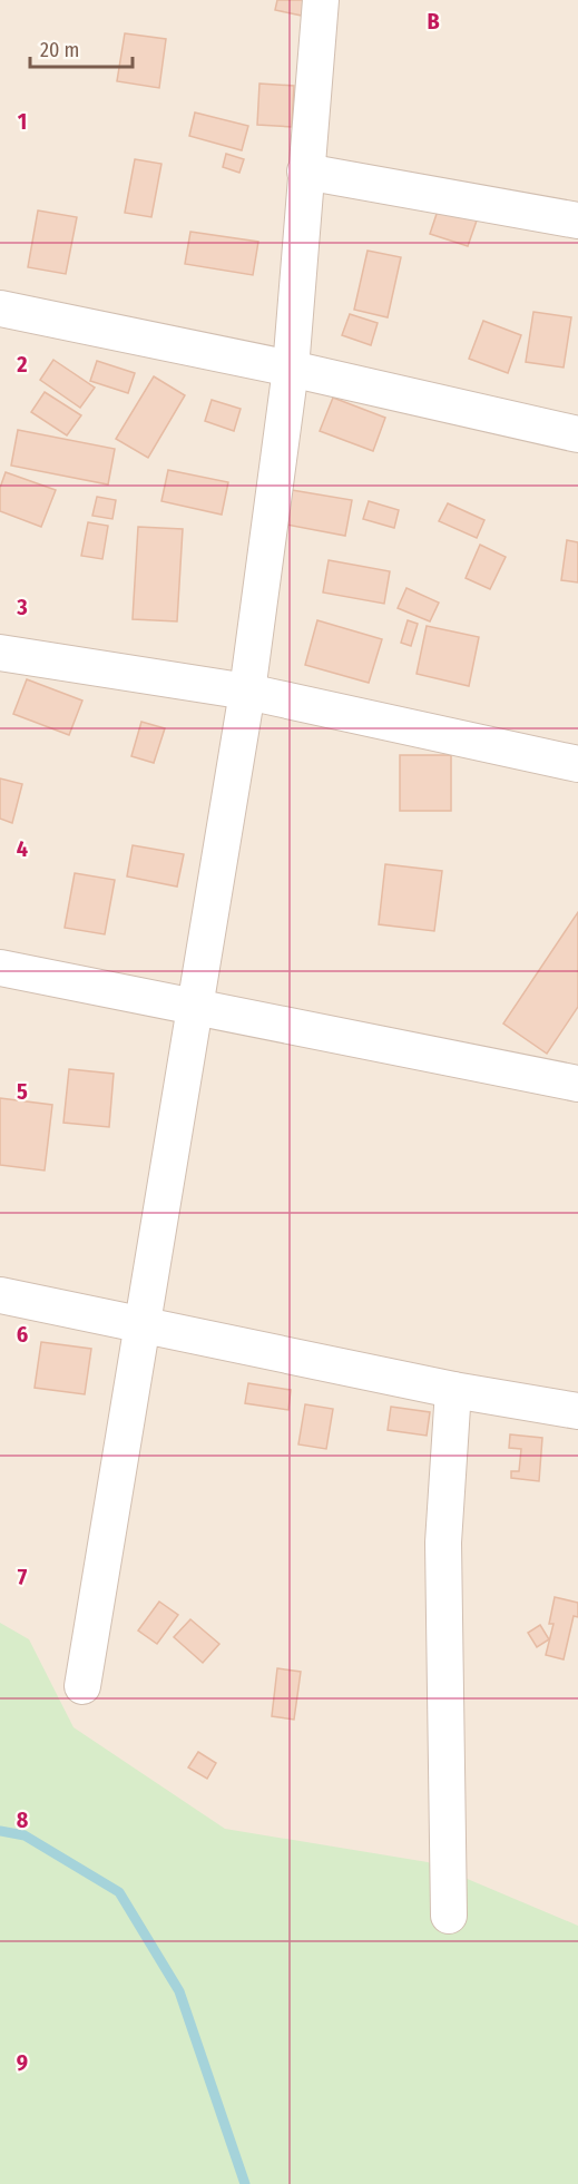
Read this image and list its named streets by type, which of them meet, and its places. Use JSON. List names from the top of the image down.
{
  "scale_bar": "20 m",
  "grid": {
    "columns": ["B"],
    "rows": [
      "1",
      "2",
      "3",
      "4",
      "5",
      "6",
      "7",
      "8",
      "9"
    ]
  }
}
